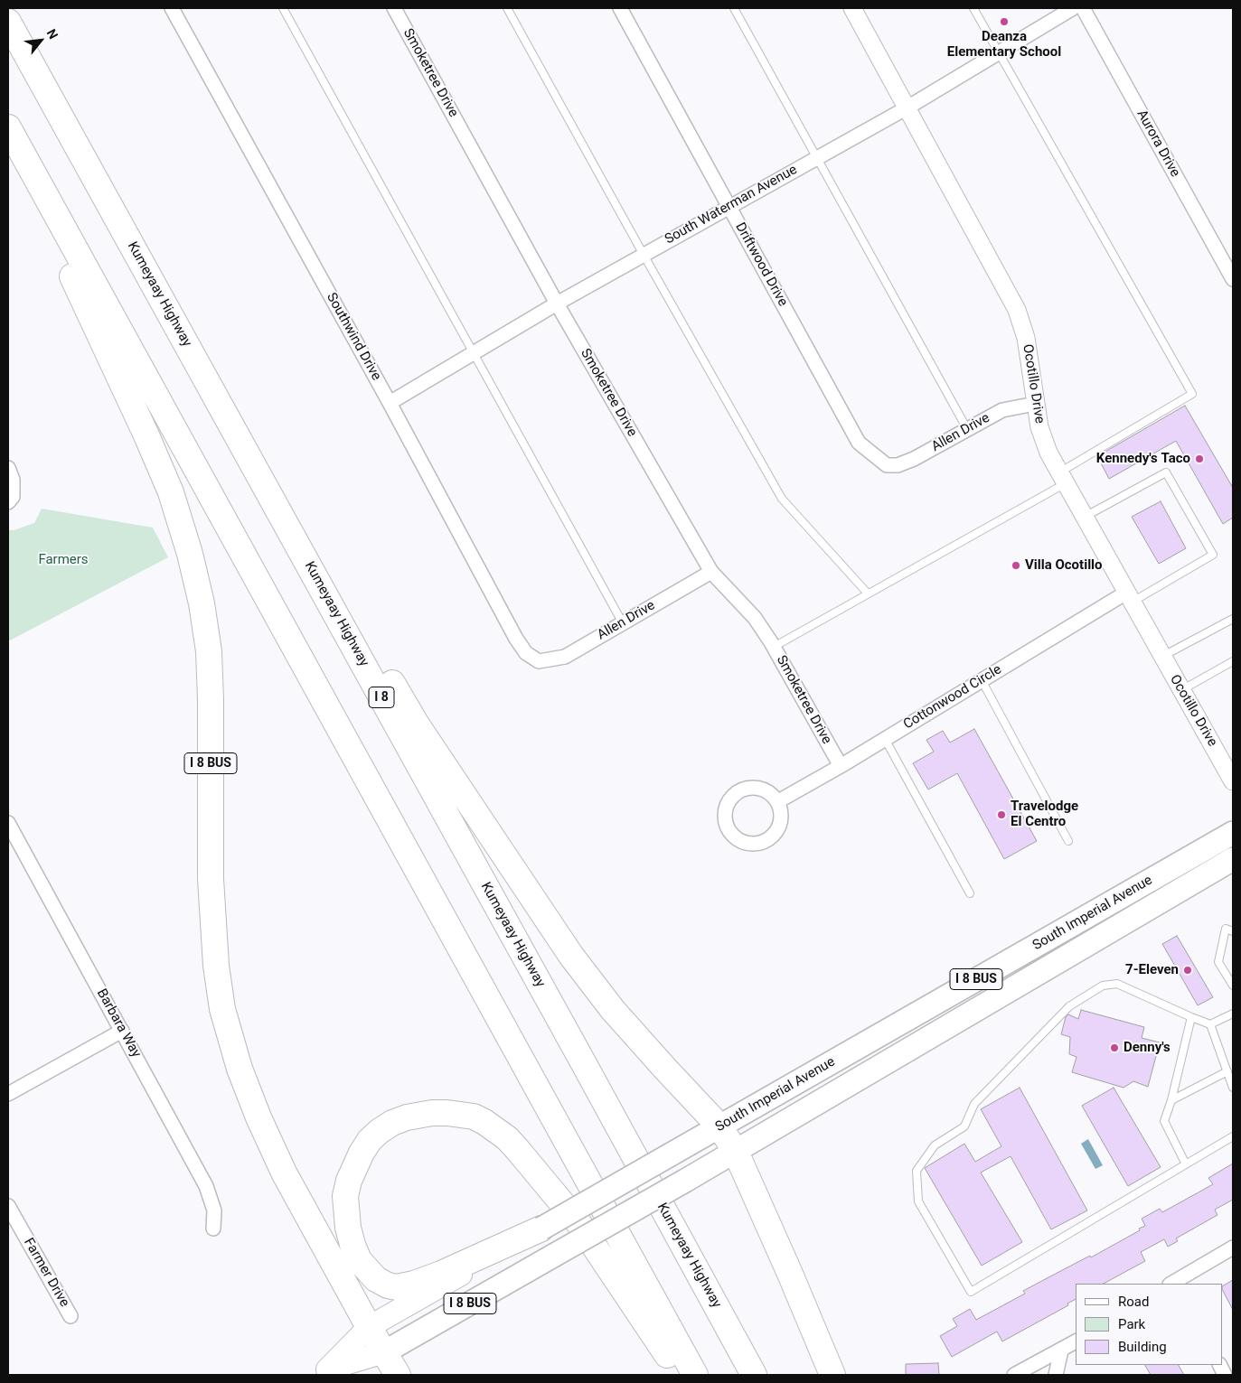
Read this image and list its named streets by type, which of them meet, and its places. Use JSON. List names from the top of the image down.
{
  "streets": {
    "highway": [
      "Kumeyaay Highway",
      "I 8",
      "I 8 BUS",
      "South Imperial Avenue"
    ],
    "street": [
      "Smoketree Drive",
      "Aurora Drive",
      "South Waterman Avenue",
      "Driftwood Drive",
      "Southwind Drive",
      "Ocotillo Drive",
      "Allen Drive",
      "Cottonwood Circle",
      "Barbara Way",
      "Farmer Drive"
    ]
  },
  "crossings": [
    ["Smoketree Drive", "South Waterman Avenue"],
    ["Smoketree Drive", "Allen Drive"],
    ["Smoketree Drive", "Cottonwood Circle"],
    ["South Waterman Avenue", "Driftwood Drive"],
    ["South Waterman Avenue", "Southwind Drive"],
    ["South Waterman Avenue", "Ocotillo Drive"],
    ["Driftwood Drive", "Allen Drive"],
    ["Southwind Drive", "Allen Drive"],
    ["Ocotillo Drive", "Allen Drive"],
    ["Ocotillo Drive", "Cottonwood Circle"],
    ["I 8 BUS", "South Imperial Avenue"]
  ],
  "parks": ["Farmers"],
  "places": [
    "Deanza Elementary School",
    "Kennedy's Taco",
    "Villa Ocotillo",
    "Travelodge El Centro",
    "7-Eleven",
    "Denny's"
  ],
  "legend": ["Road", "Park", "Building"],
  "north": "top right"
}
